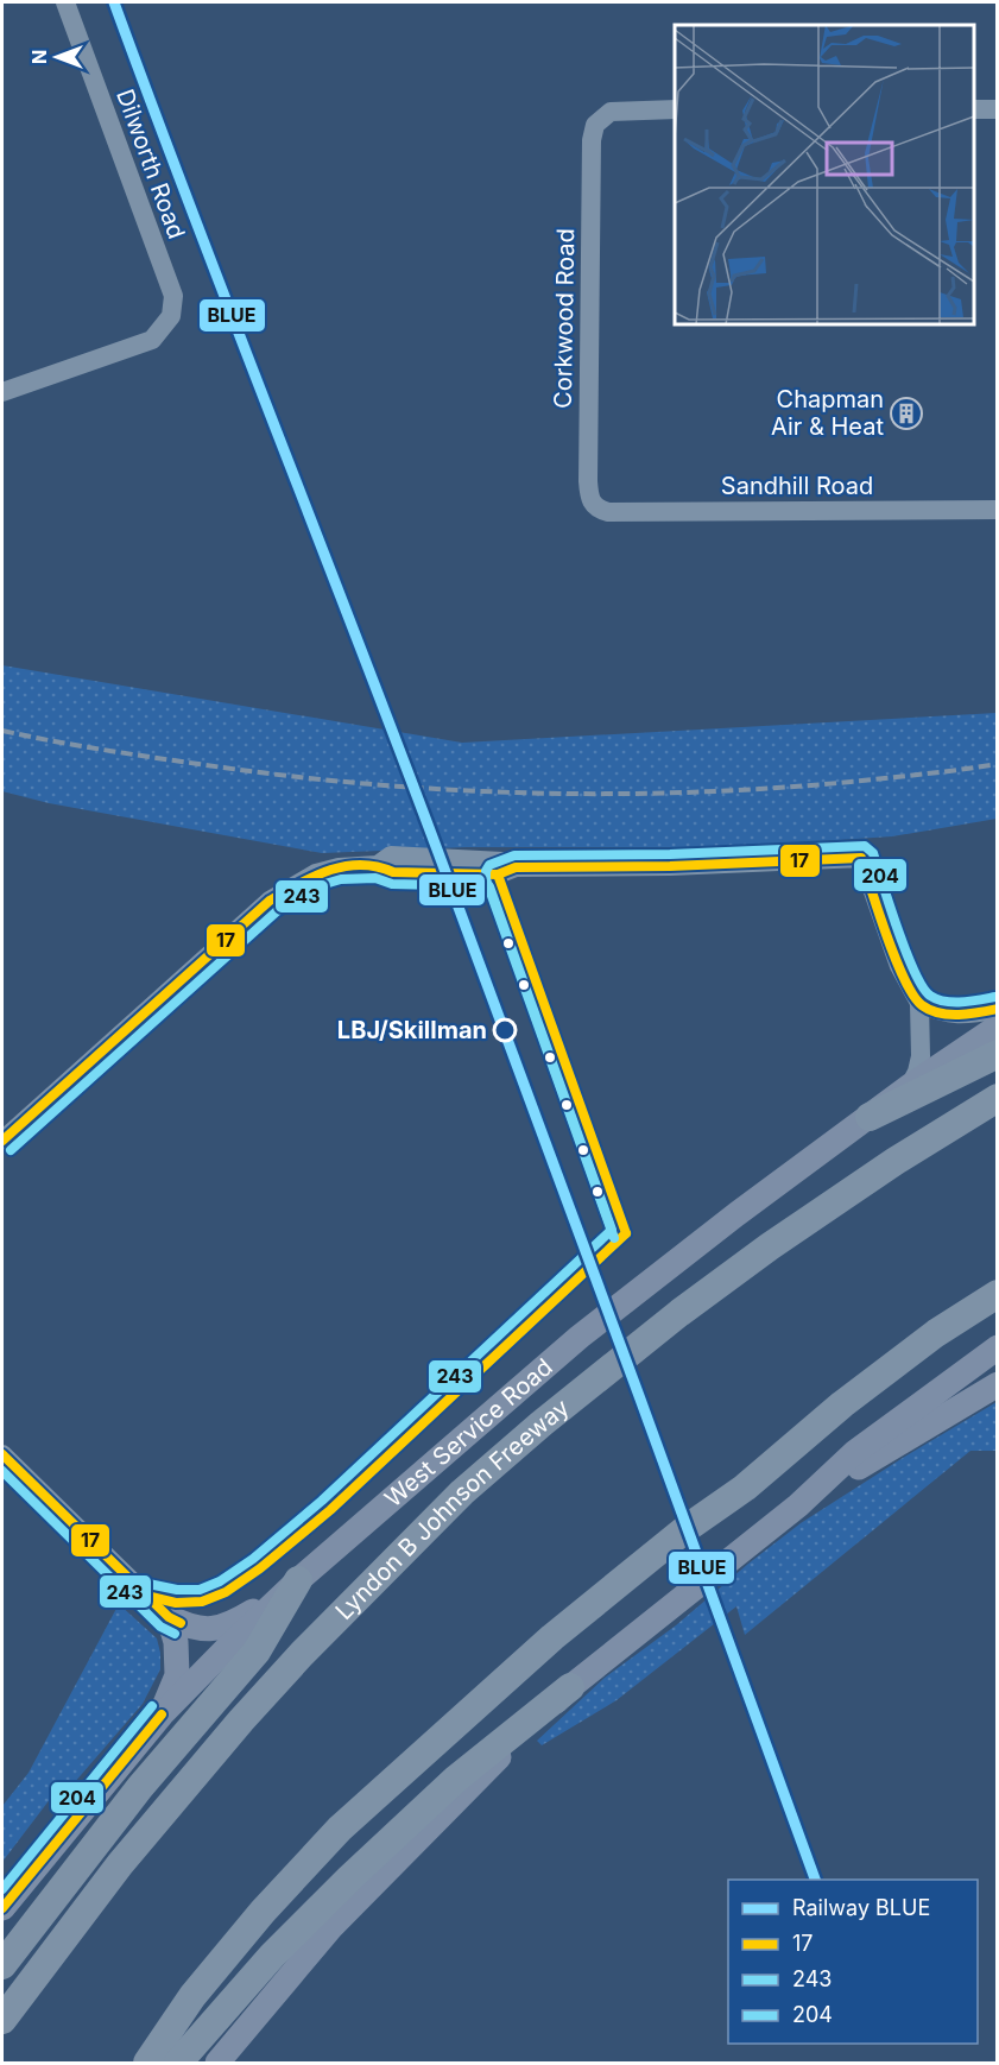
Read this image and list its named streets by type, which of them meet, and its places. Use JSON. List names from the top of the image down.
{
  "streets": {
    "highway": ["Lyndon B Johnson Freeway"],
    "main road": ["West Service Road"],
    "street": ["Dilworth Road", "Corkwood Road", "Sandhill Road"]
  },
  "crossings": [
    ["Corkwood Road", "Sandhill Road"]
  ],
  "places": {
    "building": ["Chapman Air & Heat"],
    "other": ["LBJ/Skillman"]
  },
  "lines": [
    "rail line BLUE",
    "transit line 204",
    "transit line 17",
    "transit line 243"
  ],
  "legend": [
    "Railway BLUE",
    "17",
    "243",
    "204"
  ],
  "north": "left"
}
